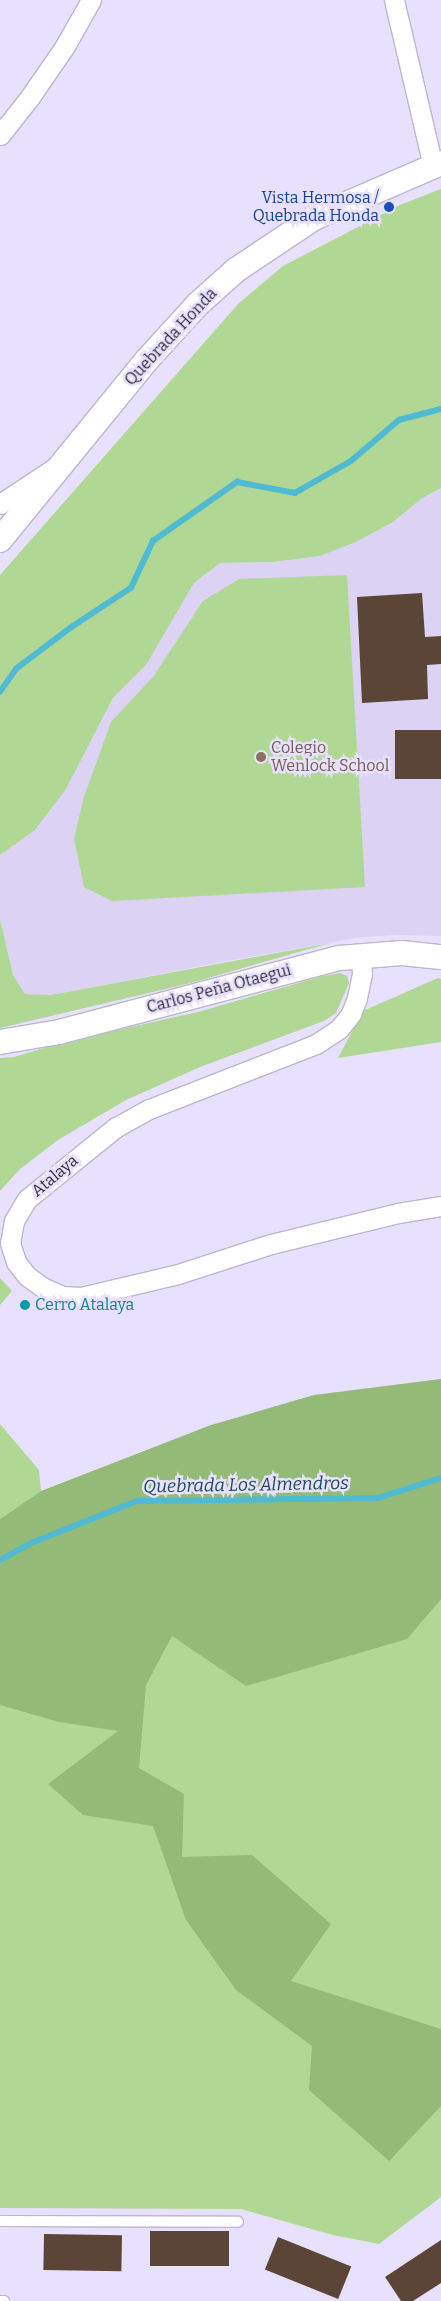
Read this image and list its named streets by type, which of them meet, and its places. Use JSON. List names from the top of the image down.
{
  "streets": {
    "street": ["Quebrada Honda", "Carlos Peña Otaegui", "Atalaya"]
  },
  "crossings": [
    ["Carlos Peña Otaegui", "Atalaya"]
  ],
  "water": ["Quebrada Los Almendros"],
  "places": ["Vista Hermosa / Quebrada Honda", "Colegio Wenlock School", "Cerro Atalaya"]
}
